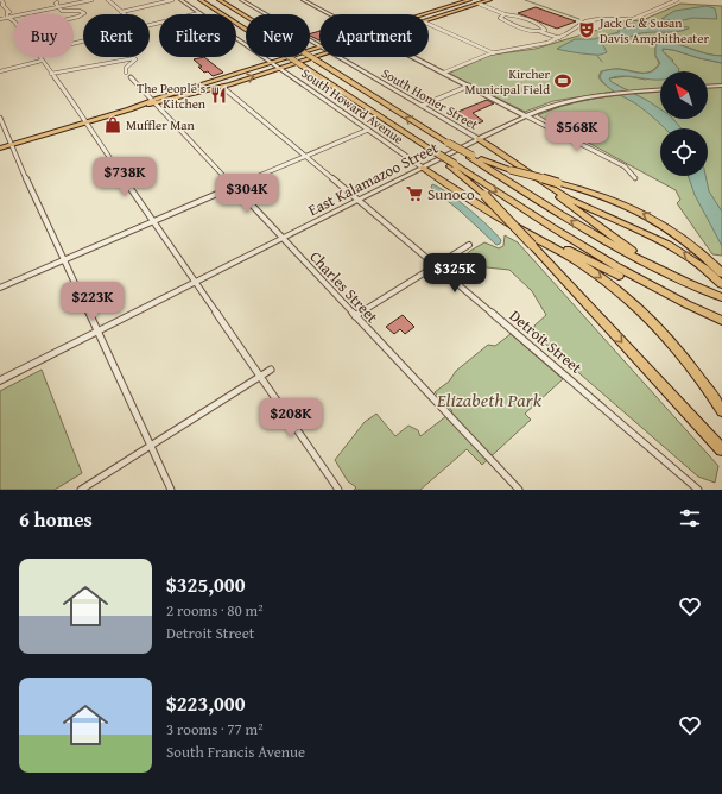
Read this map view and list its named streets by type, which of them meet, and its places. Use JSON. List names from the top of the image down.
{
  "streets": {
    "street": [
      "South Homer Street",
      "South Howard Avenue",
      "East Kalamazoo Street",
      "Charles Street",
      "Detroit Street"
    ]
  },
  "crossings": [
    ["South Homer Street", "East Kalamazoo Street"],
    ["South Howard Avenue", "East Kalamazoo Street"],
    ["East Kalamazoo Street", "Charles Street"],
    ["East Kalamazoo Street", "Detroit Street"]
  ],
  "parks": ["Elizabeth Park"],
  "places": {
    "theatre": ["Jack C. & Susan Davis Amphitheater"],
    "sports": ["Kircher Municipal Field"],
    "restaurant": ["The People's Kitchen"],
    "shop": ["Muffler Man"],
    "supermarket": ["Sunoco"]
  },
  "north": "top left",
  "page": {
    "chip": [
      "Buy",
      "Rent",
      "Filters",
      "New",
      "Apartment"
    ],
    "price": [
      "$568K",
      "$738K",
      "$304K",
      "$325K",
      "$223K",
      "$208K"
    ],
    "heading": "6 homes",
    "list": [
      {
        "name": "$325,000",
        "note": "2 rooms · 80 m² · Detroit Street"
      },
      {
        "name": "$223,000",
        "note": "3 rooms · 77 m² · South Francis Avenue"
      }
    ]
  }
}
